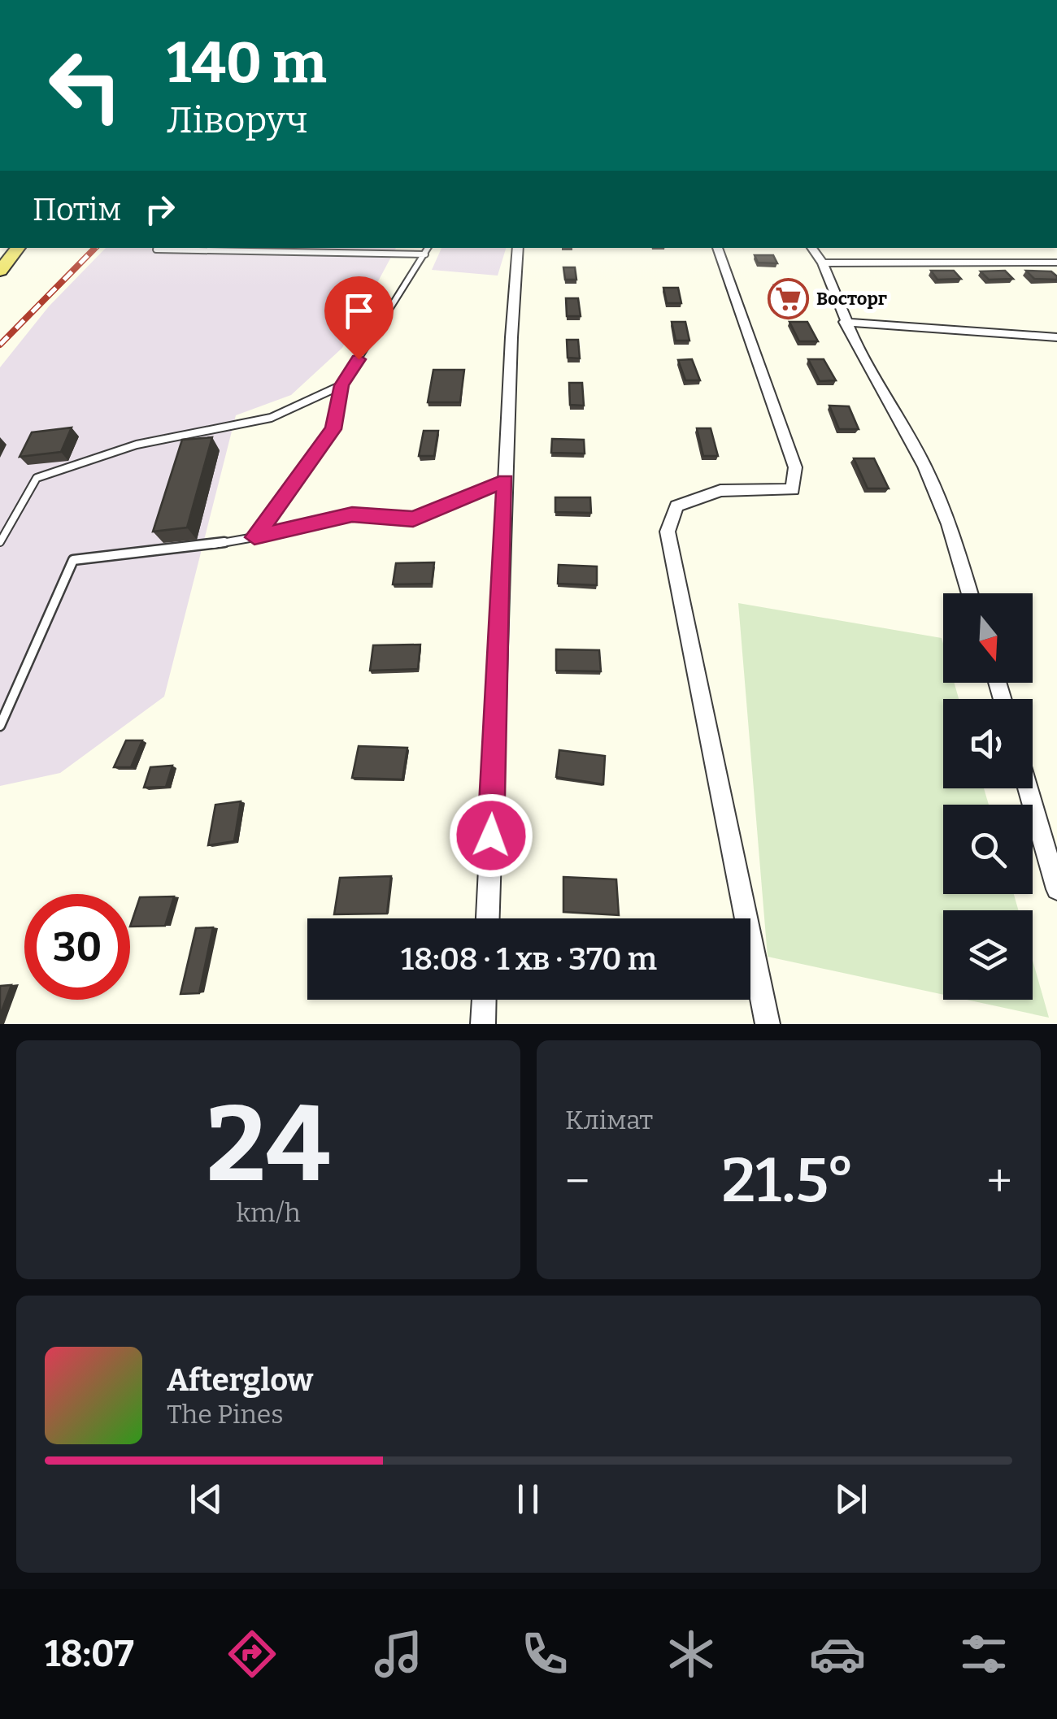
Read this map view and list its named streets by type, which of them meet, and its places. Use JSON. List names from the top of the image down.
{
  "places": {
    "supermarket": ["Восторг"]
  },
  "north": "bottom",
  "page": {
    "turn": ["140 m", "Ліворуч"],
    "then": "Потім",
    "limit": "30",
    "trip": "18:08 · 1 хв · 370 m",
    "tile": [
      ["24", "km/h"],
      "Клімат"
    ],
    "heat": ["−", "21.5°", "+"],
    "song": ["Afterglow", "The Pines"],
    "tabs": "18:07"
  }
}
